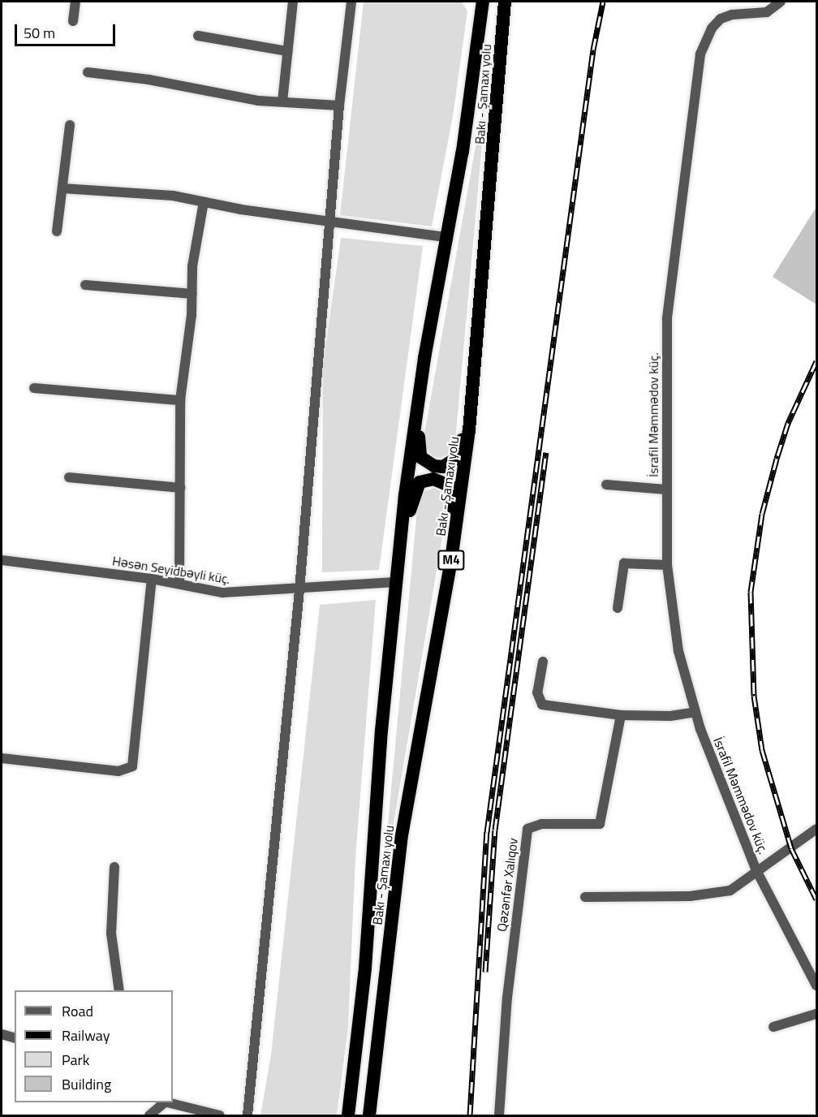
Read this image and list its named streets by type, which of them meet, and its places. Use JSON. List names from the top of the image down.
{
  "streets": {
    "highway": ["Bakı - Şamaxı yolu", "M4"],
    "street": ["İsrafil Məmmədov küç.", "Həsən Seyidbəyli küç.", "Qəzənfər Xalıqov"]
  },
  "crossings": [
    ["Bakı - Şamaxı yolu", "Həsən Seyidbəyli küç."]
  ],
  "legend": [
    "Road",
    "Railway",
    "Park",
    "Building"
  ],
  "scale_bar": "50 m"
}
